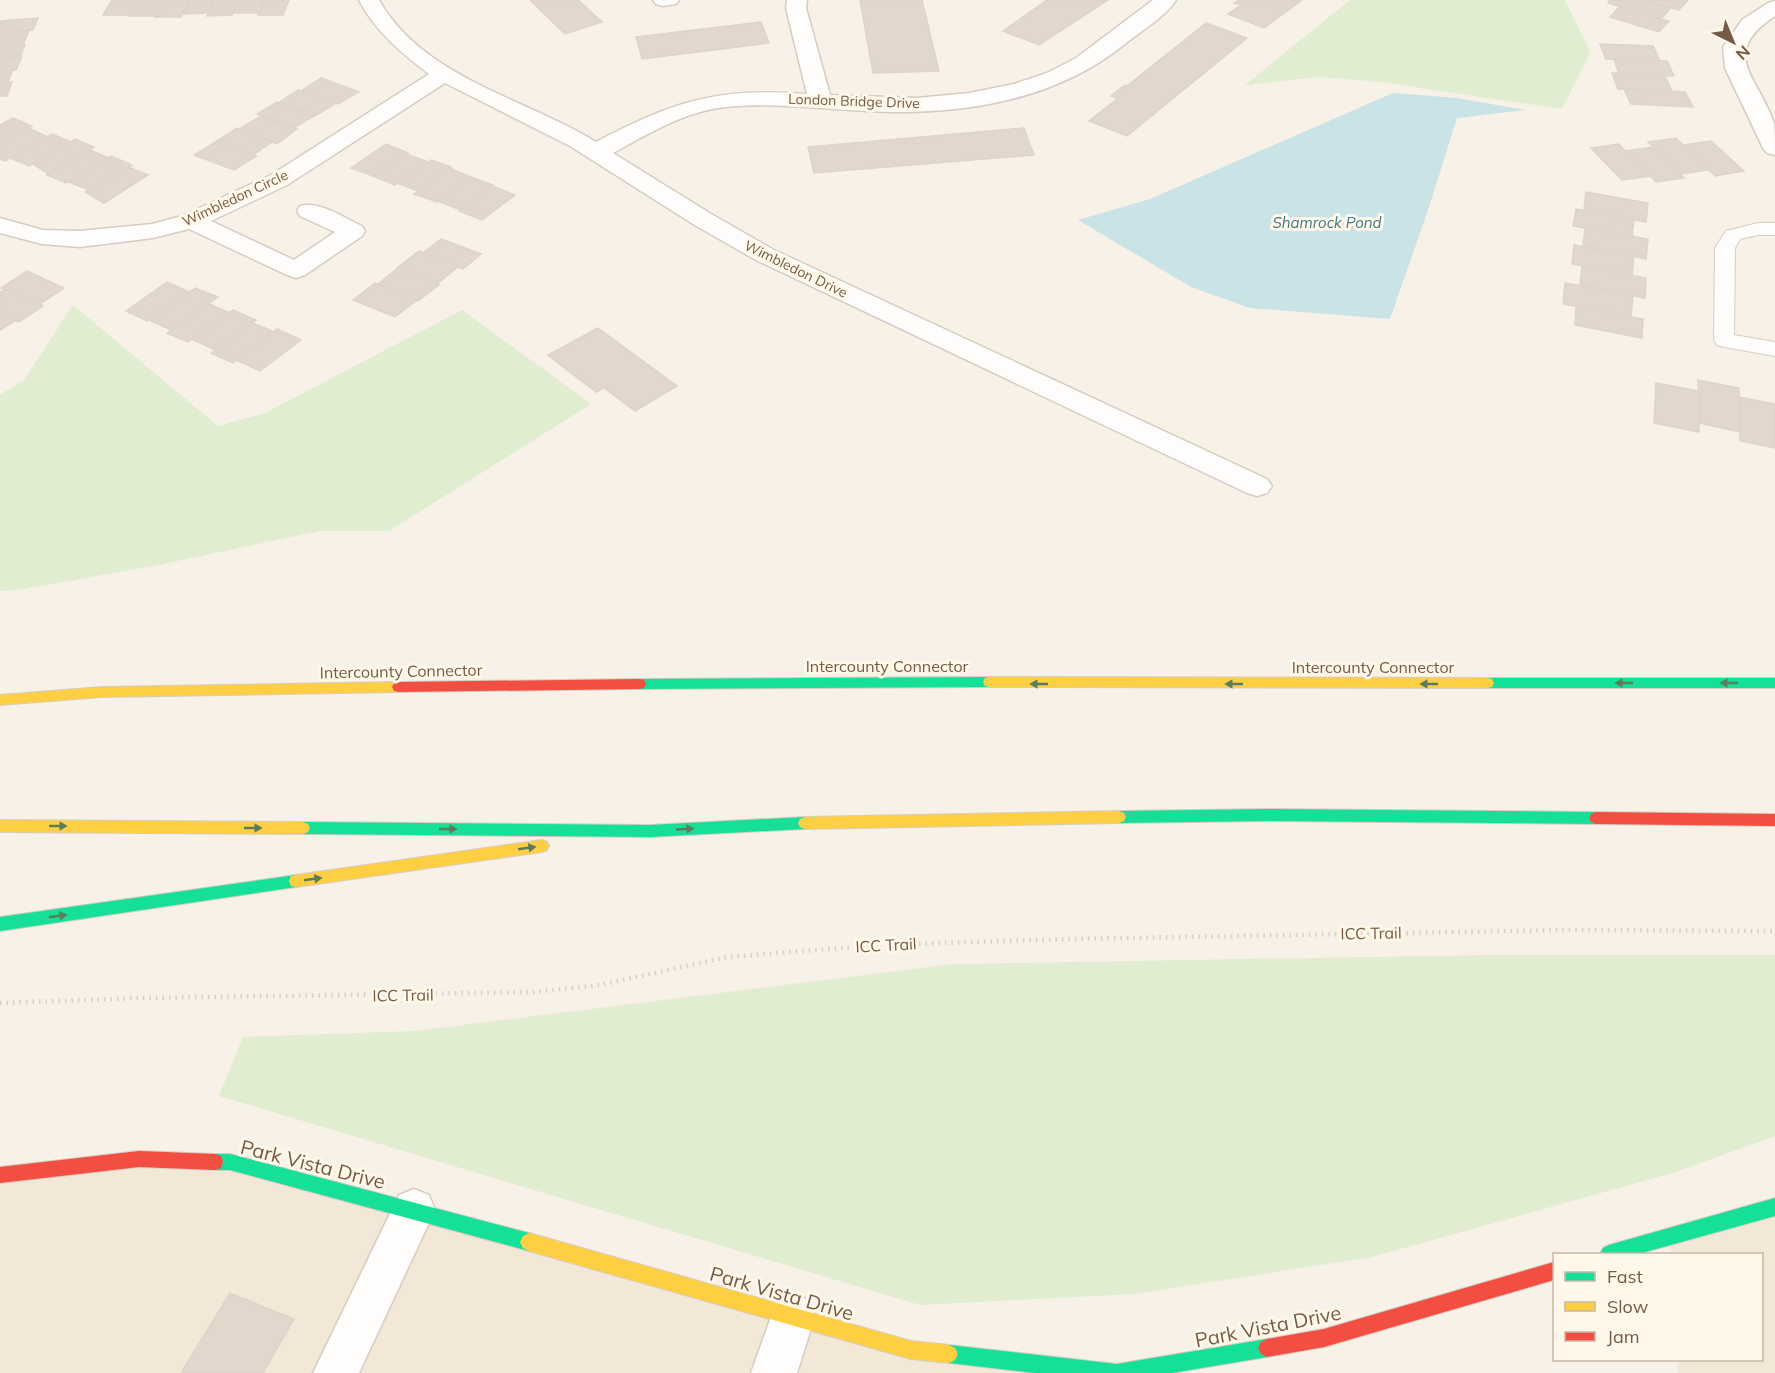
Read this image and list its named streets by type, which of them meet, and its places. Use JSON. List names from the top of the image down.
{
  "streets": {
    "main road": ["Intercounty Connector", "Park Vista Drive"],
    "street": ["London Bridge Drive", "Wimbledon Circle", "Wimbledon Drive"],
    "path": ["ICC Trail"]
  },
  "crossings": [
    ["London Bridge Drive", "Wimbledon Drive"],
    ["Wimbledon Circle", "Wimbledon Drive"]
  ],
  "one_way": ["Intercounty Connector"],
  "water": ["Shamrock Pond"],
  "legend": ["Fast", "Slow", "Jam"],
  "north": "bottom right"
}
